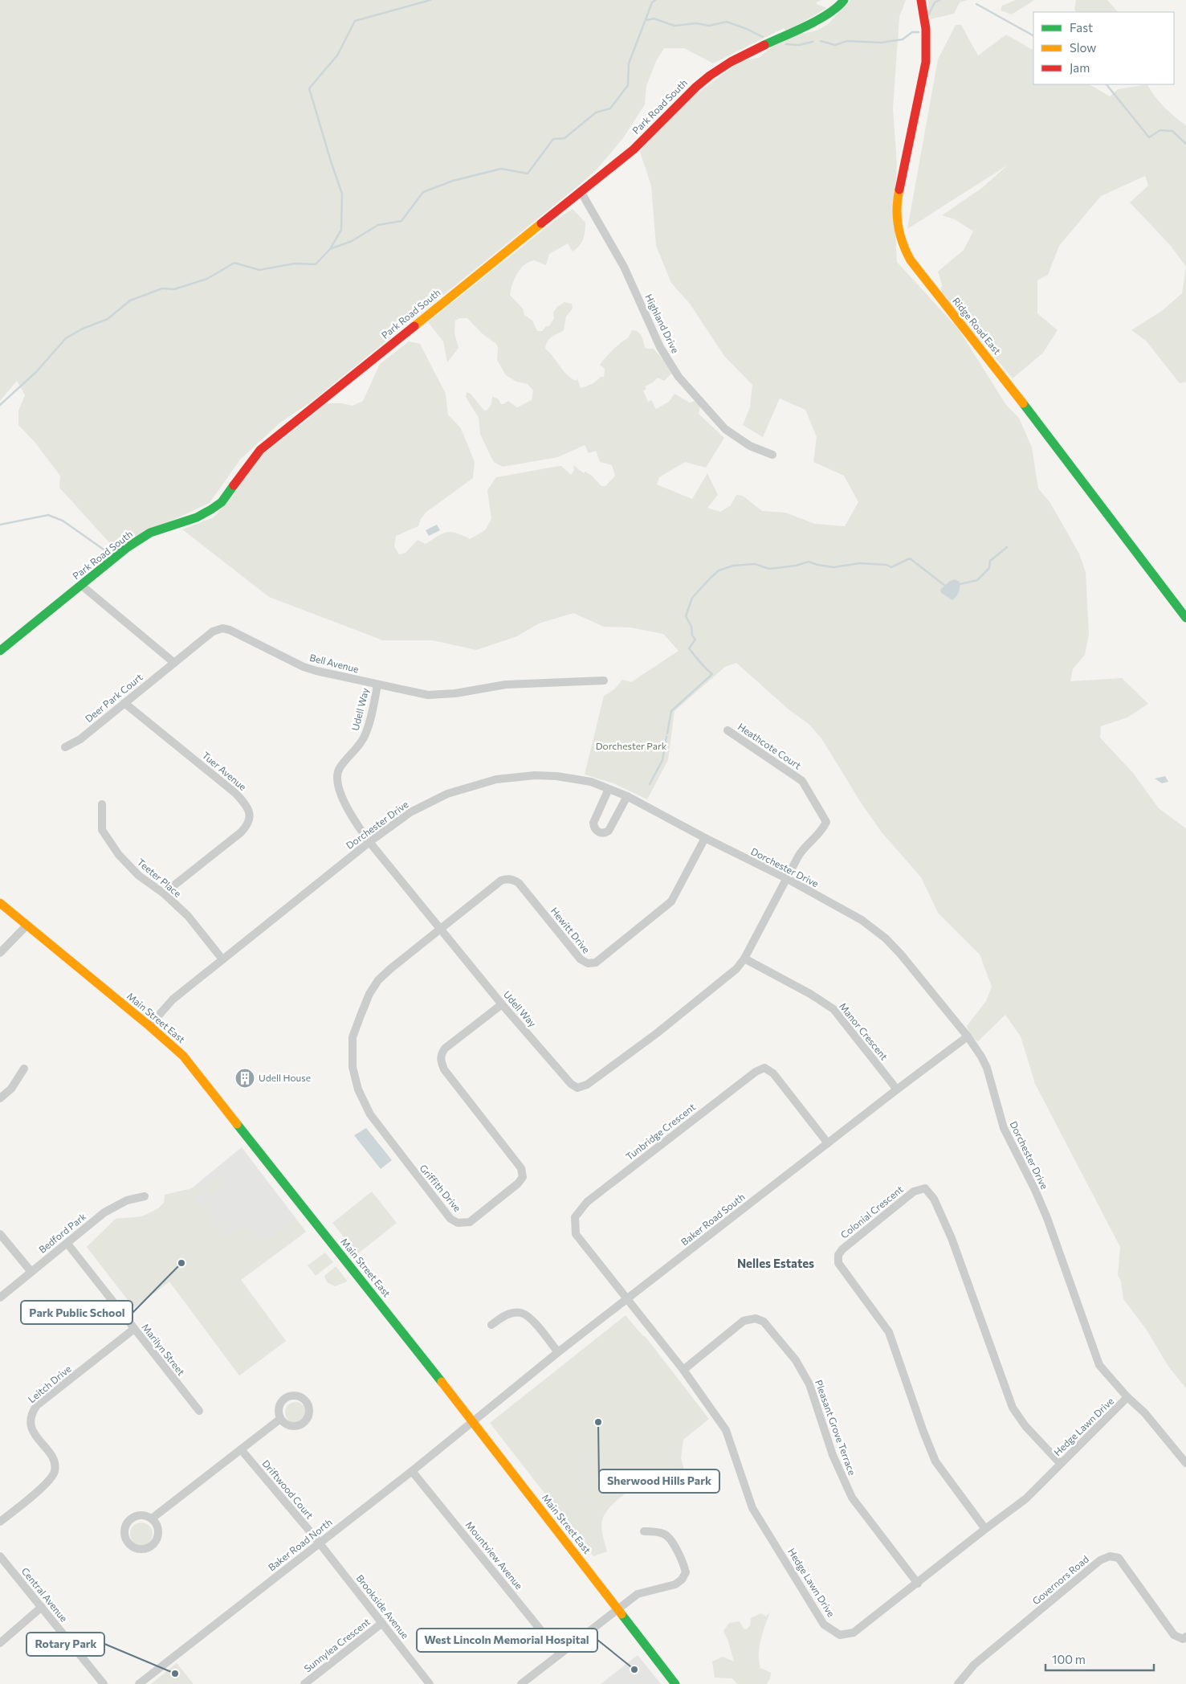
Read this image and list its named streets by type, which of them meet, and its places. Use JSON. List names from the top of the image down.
{
  "streets": {
    "main road": ["Park Road South", "Ridge Road East", "Main Street East"],
    "street": [
      "Highland Drive",
      "Bell Avenue",
      "Deer Park Court",
      "Udell Way",
      "Heathcote Court",
      "Tuer Avenue",
      "Dorchester Drive",
      "Teeter Place",
      "Hewitt Drive",
      "Manor Crescent",
      "Tunbridge Crescent",
      "Griffith Drive",
      "Colonial Crescent",
      "Baker Road South",
      "Bedford Park",
      "Marilyn Street",
      "Leitch Drive",
      "Hedge Lawn Drive",
      "Pleasant Grove Terrace",
      "Driftwood Court",
      "Baker Road North",
      "Mountview Avenue",
      "Governors Road",
      "Central Avenue",
      "Brookside Avenue",
      "Sunnylea Crescent"
    ]
  },
  "crossings": [
    ["Park Road South", "Highland Drive"],
    ["Bell Avenue", "Deer Park Court"],
    ["Bell Avenue", "Udell Way"],
    ["Deer Park Court", "Tuer Avenue"],
    ["Udell Way", "Heathcote Court"],
    ["Udell Way", "Dorchester Drive"],
    ["Udell Way", "Hewitt Drive"],
    ["Udell Way", "Manor Crescent"],
    ["Udell Way", "Griffith Drive"],
    ["Heathcote Court", "Dorchester Drive"],
    ["Tuer Avenue", "Teeter Place"],
    ["Dorchester Drive", "Teeter Place"],
    ["Dorchester Drive", "Hewitt Drive"],
    ["Dorchester Drive", "Main Street East"],
    ["Dorchester Drive", "Baker Road South"],
    ["Dorchester Drive", "Hedge Lawn Drive"],
    ["Hewitt Drive", "Griffith Drive"],
    ["Main Street East", "Baker Road South"],
    ["Main Street East", "Baker Road North"],
    ["Manor Crescent", "Baker Road South"],
    ["Tunbridge Crescent", "Baker Road South"],
    ["Tunbridge Crescent", "Hedge Lawn Drive"],
    ["Colonial Crescent", "Hedge Lawn Drive"],
    ["Baker Road South", "Hedge Lawn Drive"],
    ["Baker Road South", "Baker Road North"],
    ["Bedford Park", "Marilyn Street"],
    ["Marilyn Street", "Leitch Drive"],
    ["Hedge Lawn Drive", "Pleasant Grove Terrace"],
    ["Driftwood Court", "Baker Road North"],
    ["Driftwood Court", "Brookside Avenue"],
    ["Baker Road North", "Mountview Avenue"],
    ["Baker Road North", "Brookside Avenue"],
    ["Brookside Avenue", "Sunnylea Crescent"]
  ],
  "districts": ["Nelles Estates"],
  "parks": ["Dorchester Park"],
  "places": {
    "building": ["Udell House"],
    "other": [
      "Park Public School",
      "Sherwood Hills Park",
      "West Lincoln Memorial Hospital",
      "Rotary Park"
    ]
  },
  "legend": ["Fast", "Slow", "Jam"],
  "scale_bar": "100 m"
}
